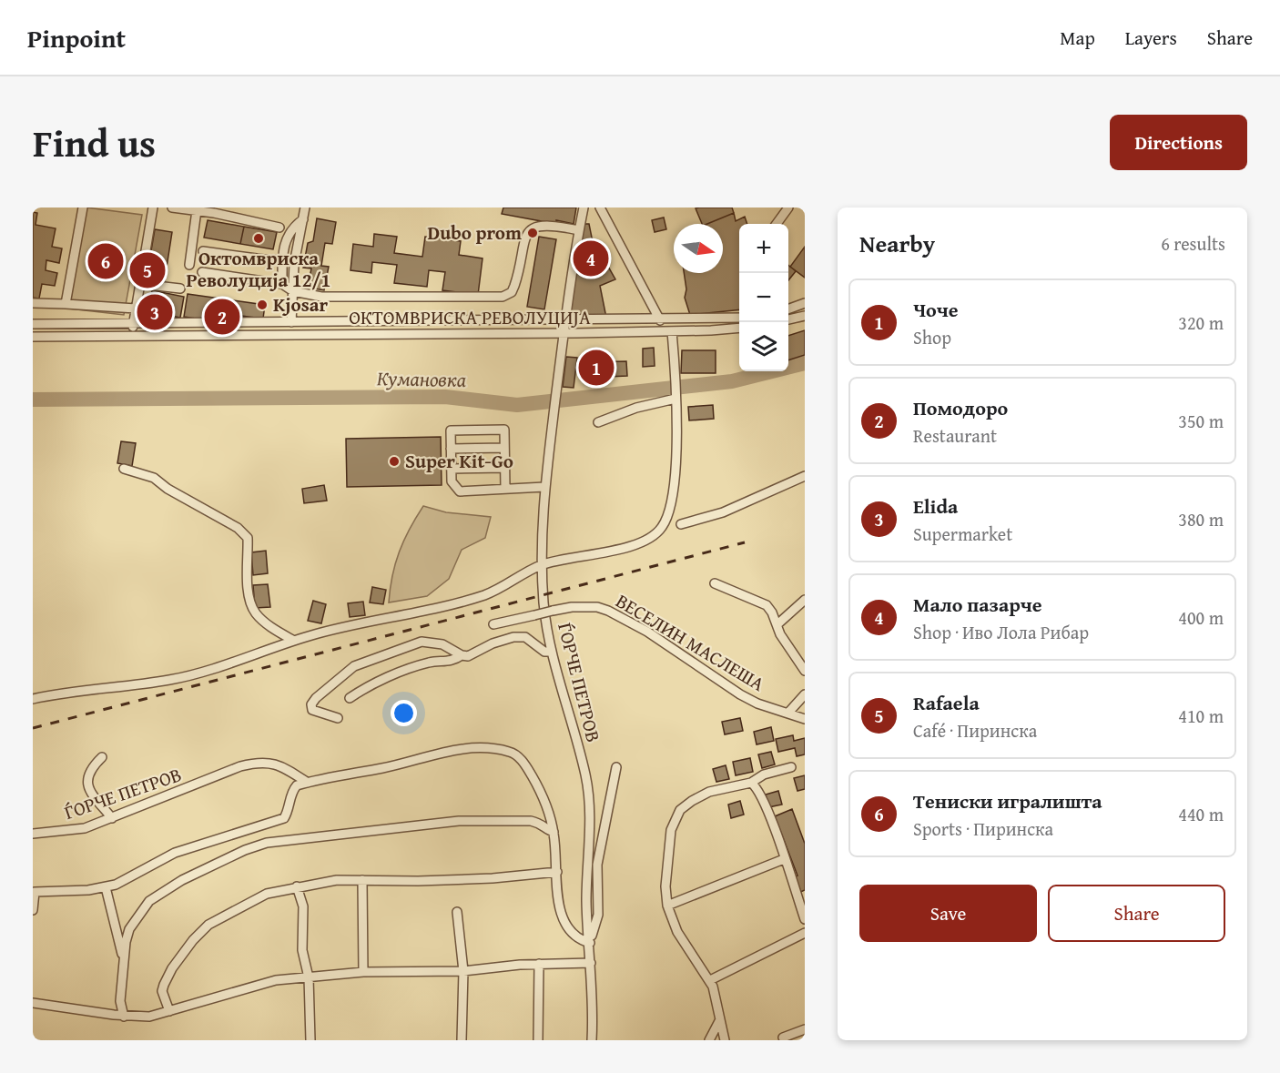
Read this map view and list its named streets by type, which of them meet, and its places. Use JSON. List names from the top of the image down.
{
  "streets": {
    "street": ["ОКТОМВРИСКА РЕВОЛУЦИЈА", "ВЕСЕЛИН МАСЛЕША", "ЃОРЧЕ ПЕТРОВ"]
  },
  "crossings": [
    ["ОКТОМВРИСКА РЕВОЛУЦИЈА", "ЃОРЧЕ ПЕТРОВ"]
  ],
  "water": ["Кумановка"],
  "places": [
    "Dubo prom",
    "Октомвриска Револуција 12/1",
    "Kjosar",
    "Super Kit-Go"
  ],
  "north": "right",
  "page": {
    "header": "Pinpoint",
    "nav": ["Map", "Layers", "Share"],
    "title": "Find us",
    "buttons": [
      "Directions",
      ["Save", "Share"]
    ],
    "heading": ["Nearby", "6 results"],
    "map_buttons": ["+", "−"],
    "pins": [
      "4",
      "6",
      "5",
      "3",
      "2",
      "1"
    ],
    "list": [
      {
        "mark": "1",
        "name": "Чоче",
        "note": "Shop",
        "value": "320 m"
      },
      {
        "mark": "2",
        "name": "Помодоро",
        "note": "Restaurant",
        "value": "350 m"
      },
      {
        "mark": "3",
        "name": "Elida",
        "note": "Supermarket",
        "value": "380 m"
      },
      {
        "mark": "4",
        "name": "Мало пазарче",
        "note": "Shop · Иво Лола Рибар",
        "value": "400 m"
      },
      {
        "mark": "5",
        "name": "Rafaela",
        "note": "Café · Пиринска",
        "value": "410 m"
      },
      {
        "mark": "6",
        "name": "Тениски игралишта",
        "note": "Sports · Пиринска",
        "value": "440 m"
      }
    ]
  }
}
